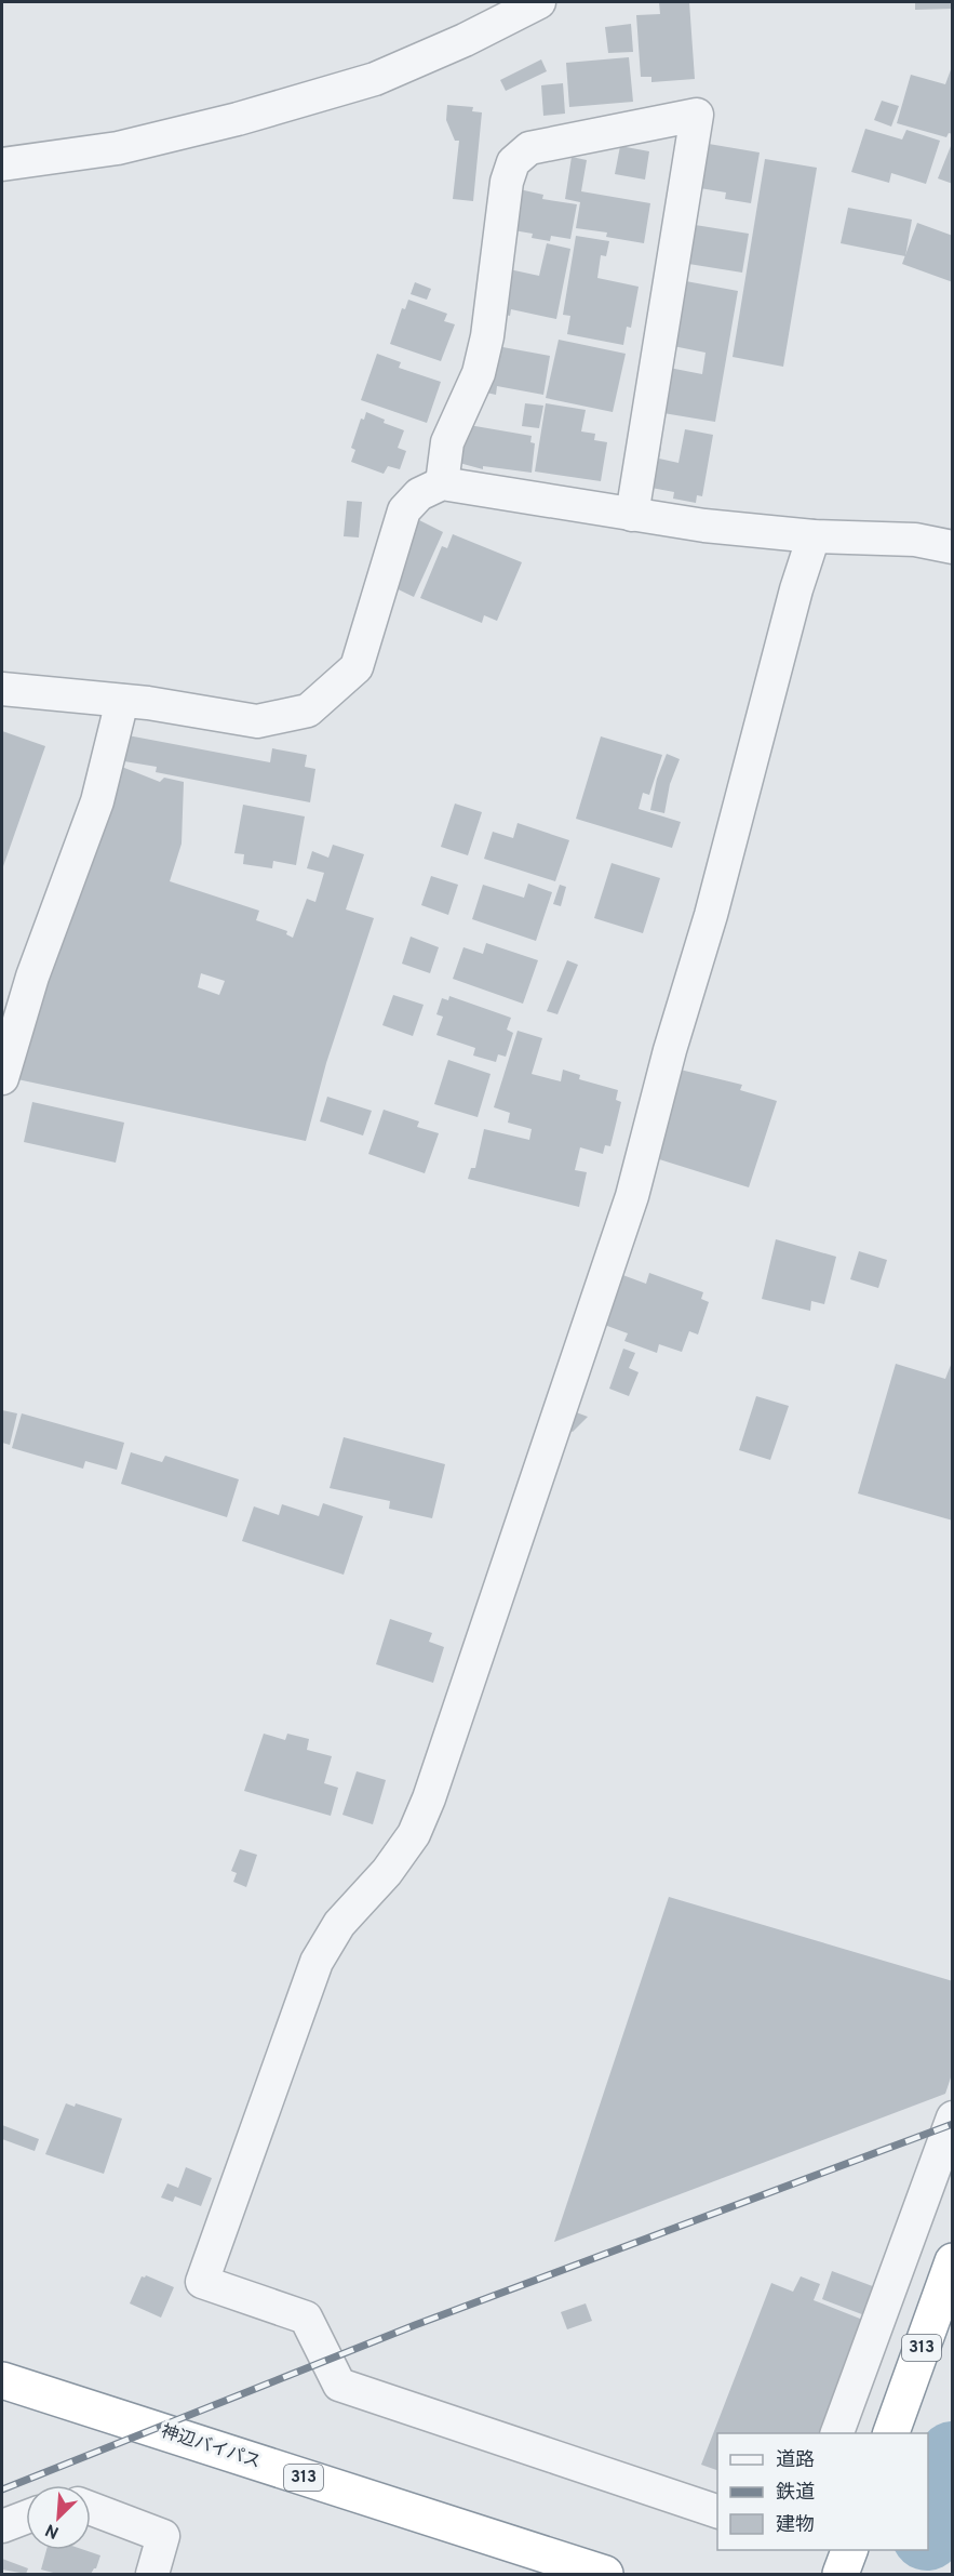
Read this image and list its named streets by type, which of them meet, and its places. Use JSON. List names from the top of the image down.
{
  "streets": {
    "highway": ["313", "神辺バイパス"]
  },
  "legend": ["道路", "鉄道", "建物"],
  "north": "bottom left"
}
